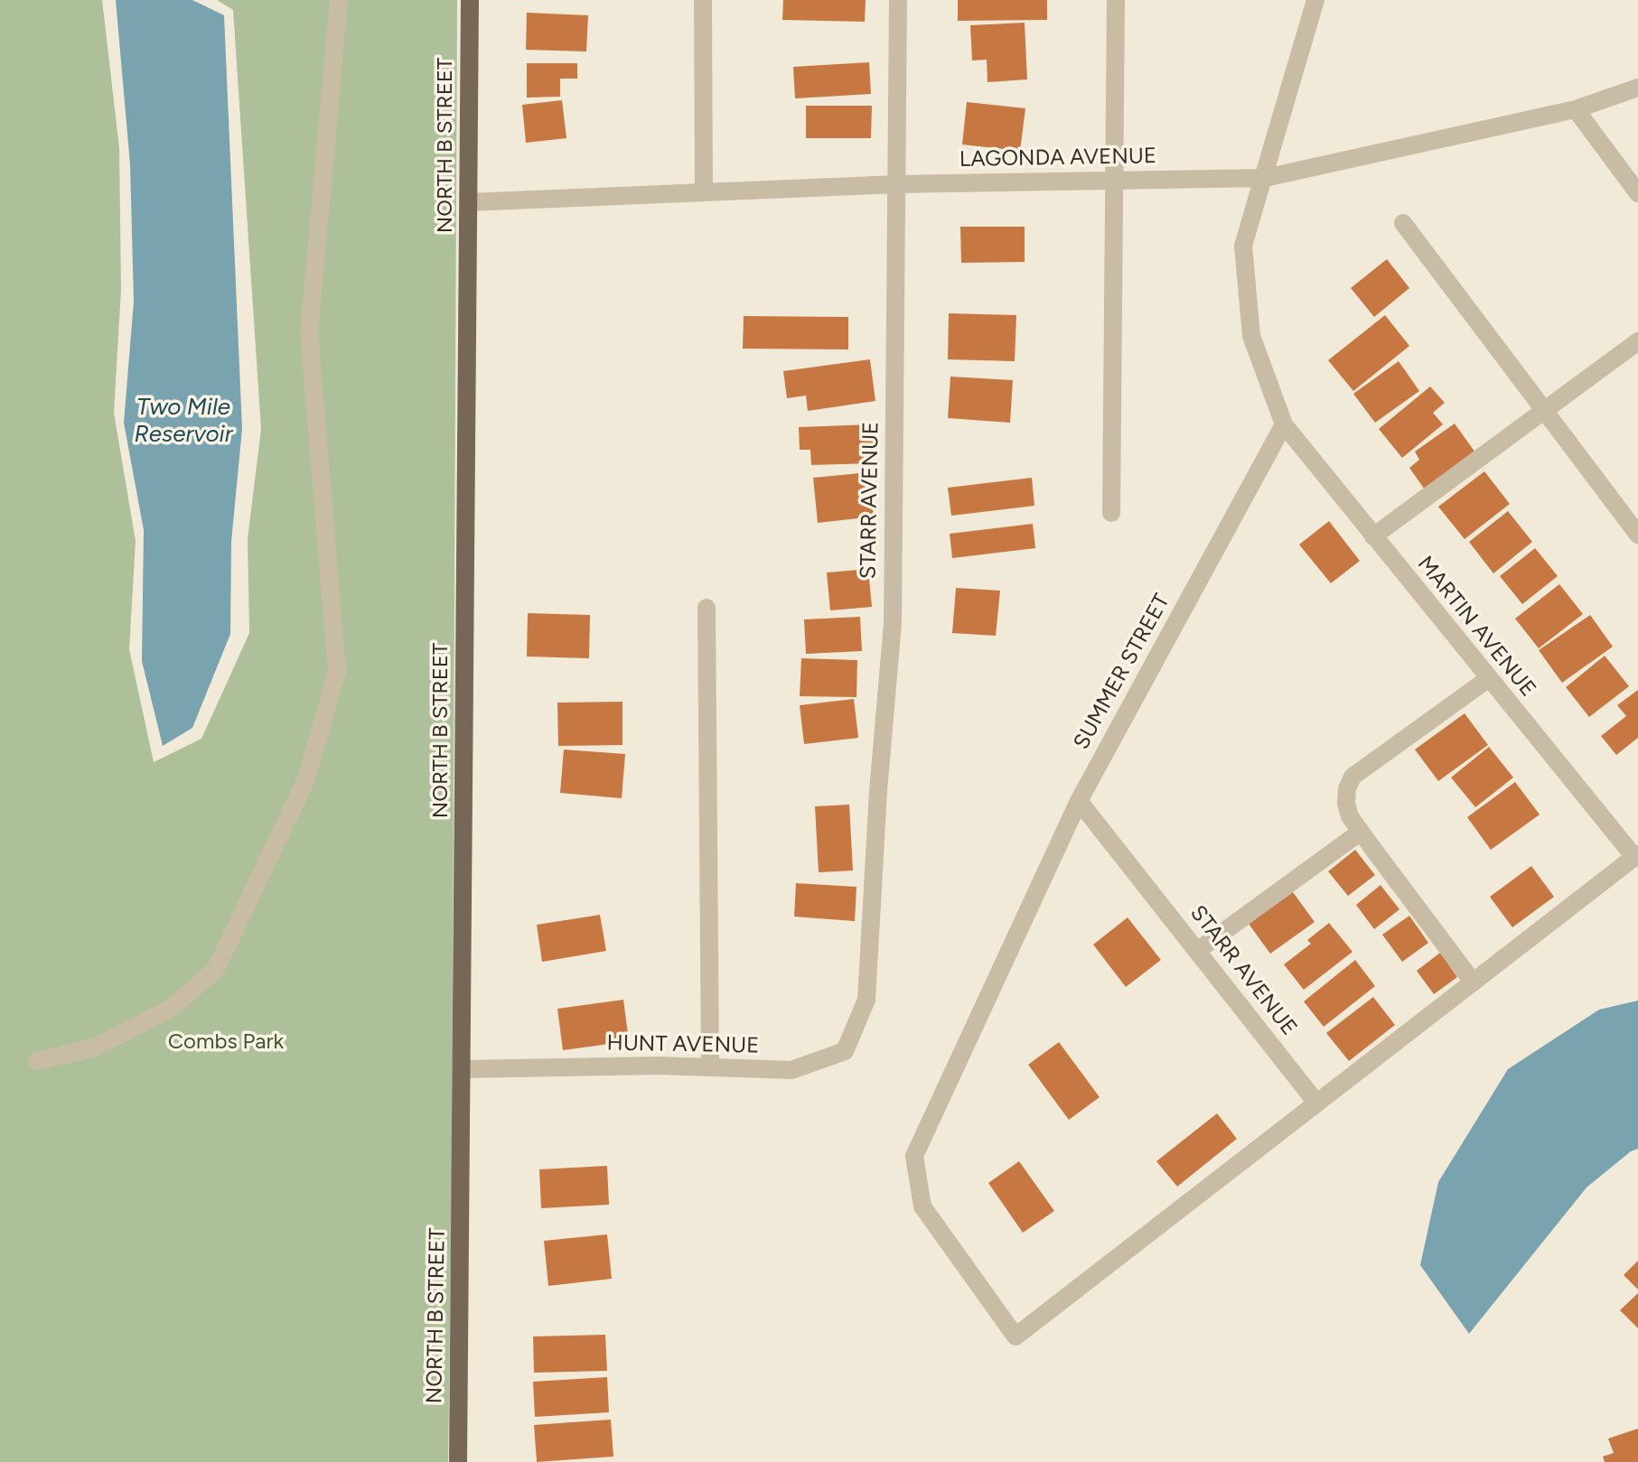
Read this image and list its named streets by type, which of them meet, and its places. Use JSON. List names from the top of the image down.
{
  "streets": {
    "main road": ["NORTH B STREET"],
    "street": [
      "LAGONDA AVENUE",
      "STARR AVENUE",
      "MARTIN AVENUE",
      "SUMMER STREET",
      "HUNT AVENUE"
    ]
  },
  "crossings": [
    ["NORTH B STREET", "LAGONDA AVENUE"],
    ["NORTH B STREET", "HUNT AVENUE"],
    ["LAGONDA AVENUE", "STARR AVENUE"],
    ["STARR AVENUE", "SUMMER STREET"],
    ["STARR AVENUE", "HUNT AVENUE"],
    ["MARTIN AVENUE", "SUMMER STREET"]
  ],
  "water": ["Two Mile Reservoir"],
  "parks": ["Combs Park"]
}
